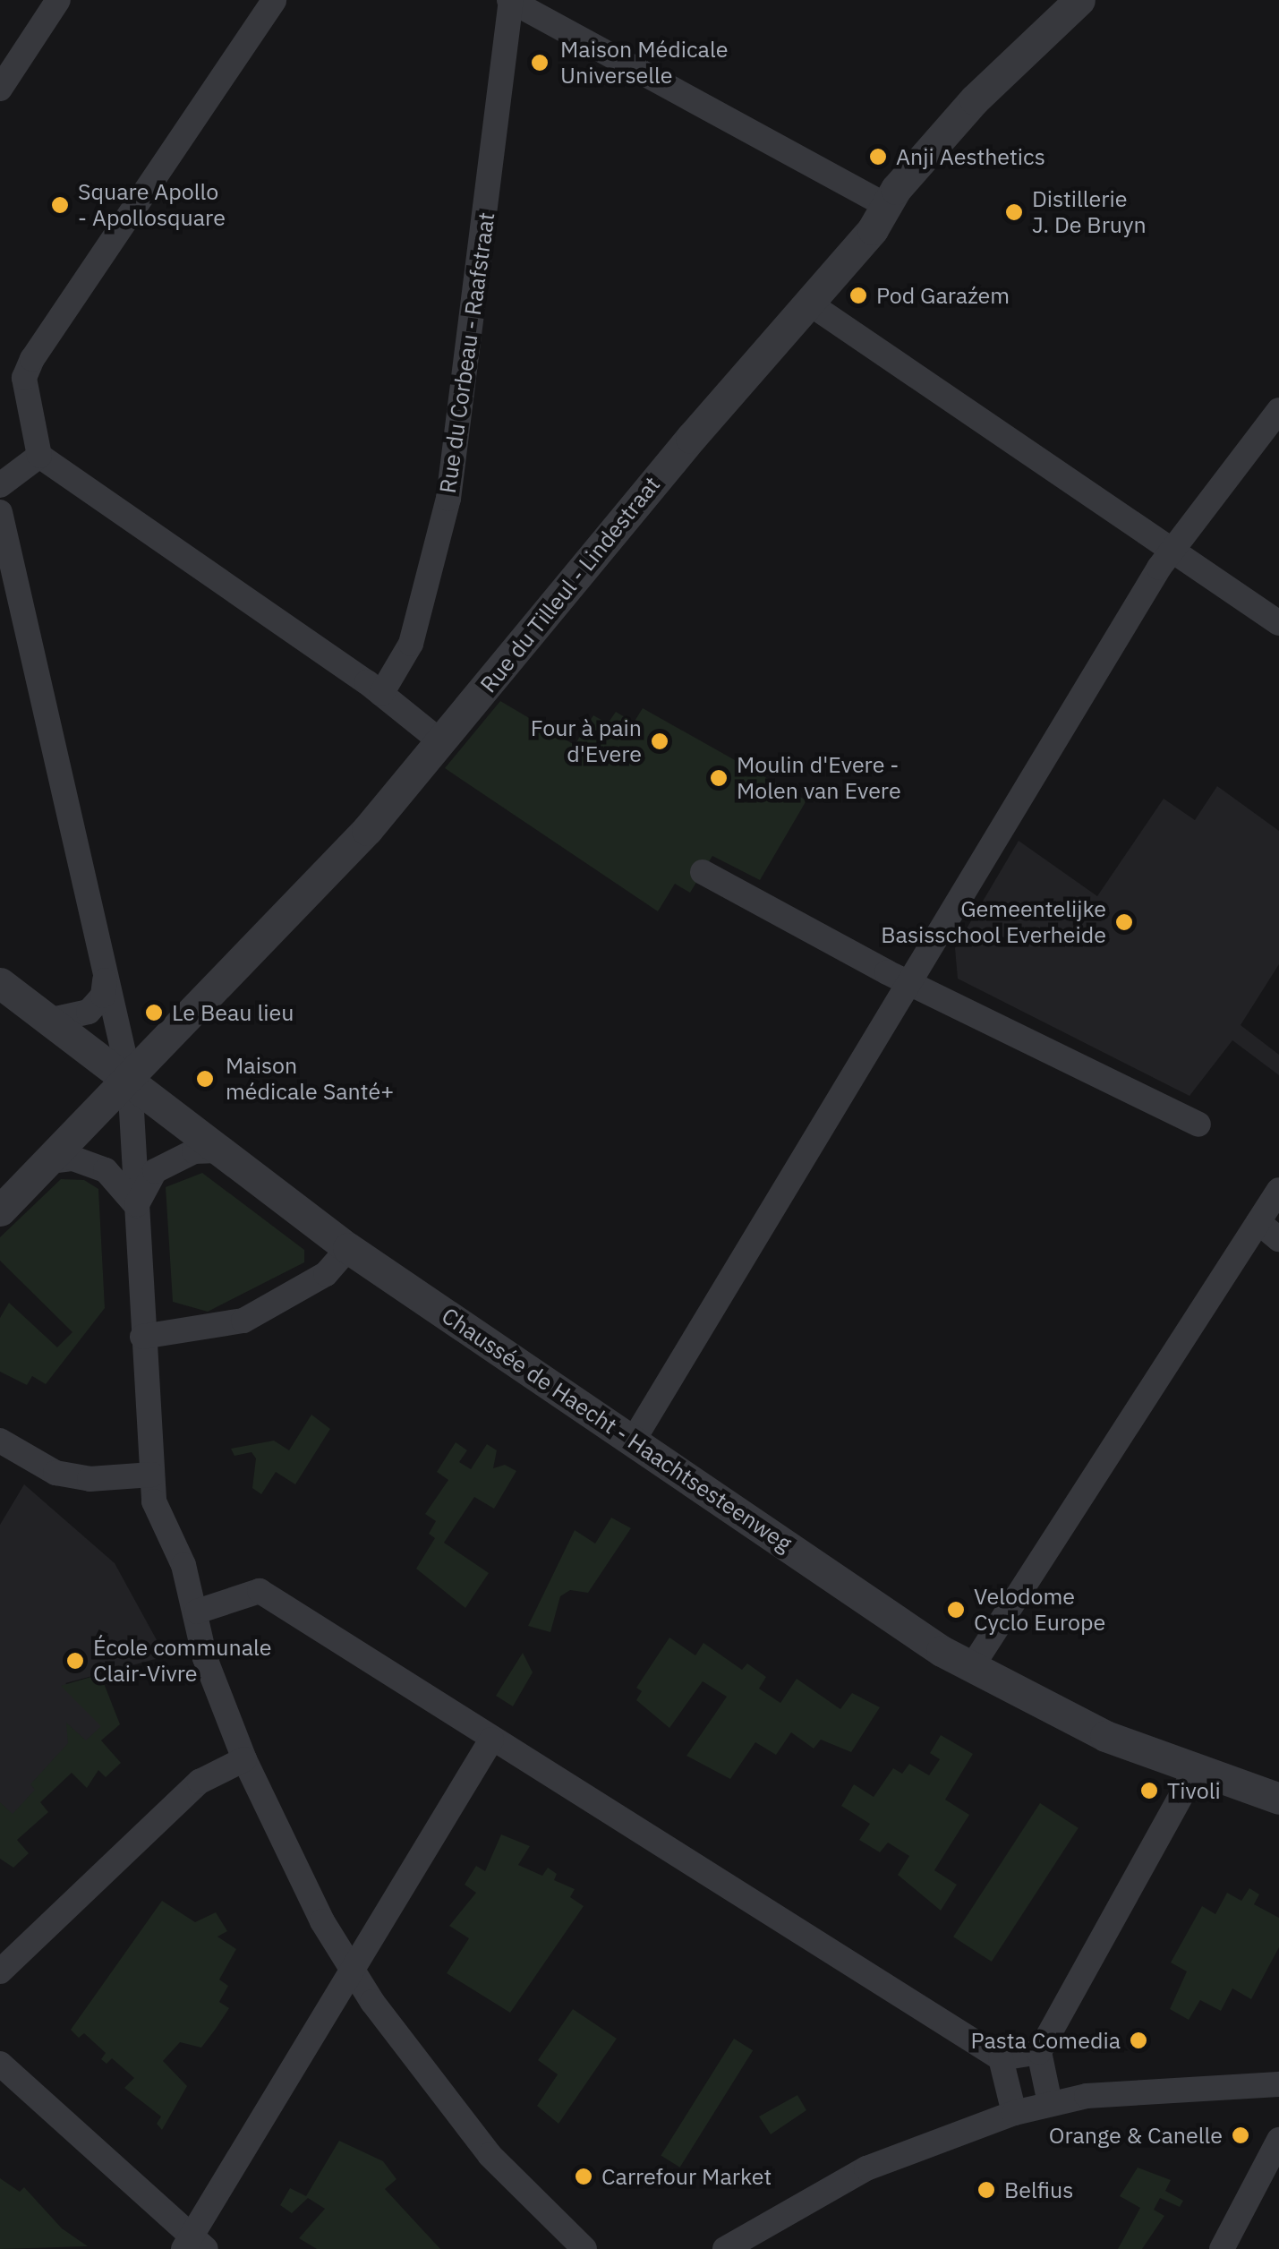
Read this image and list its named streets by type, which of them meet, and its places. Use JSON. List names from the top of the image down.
{
  "streets": {
    "street": ["Rue du Corbeau - Raafstraat", "Rue du Tilleul - Lindestraat", "Chaussée de Haecht - Haachtsesteenweg"]
  },
  "crossings": [
    ["Rue du Tilleul - Lindestraat", "Chaussée de Haecht - Haachtsesteenweg"]
  ],
  "places": [
    "Maison Médicale Universelle",
    "Anji Aesthetics",
    "Square Apollo - Apollosquare",
    "Distillerie J. De Bruyn",
    "Pod Garaźem",
    "Four à pain d'Evere",
    "Moulin d'Evere - Molen van Evere",
    "Gemeentelijke Basisschool Everheide",
    "Le Beau lieu",
    "Maison médicale Santé+",
    "Velodome Cyclo Europe",
    "École communale Clair-Vivre",
    "Tivoli",
    "Pasta Comedia",
    "Orange & Canelle",
    "Carrefour Market",
    "Belfius"
  ]
}
